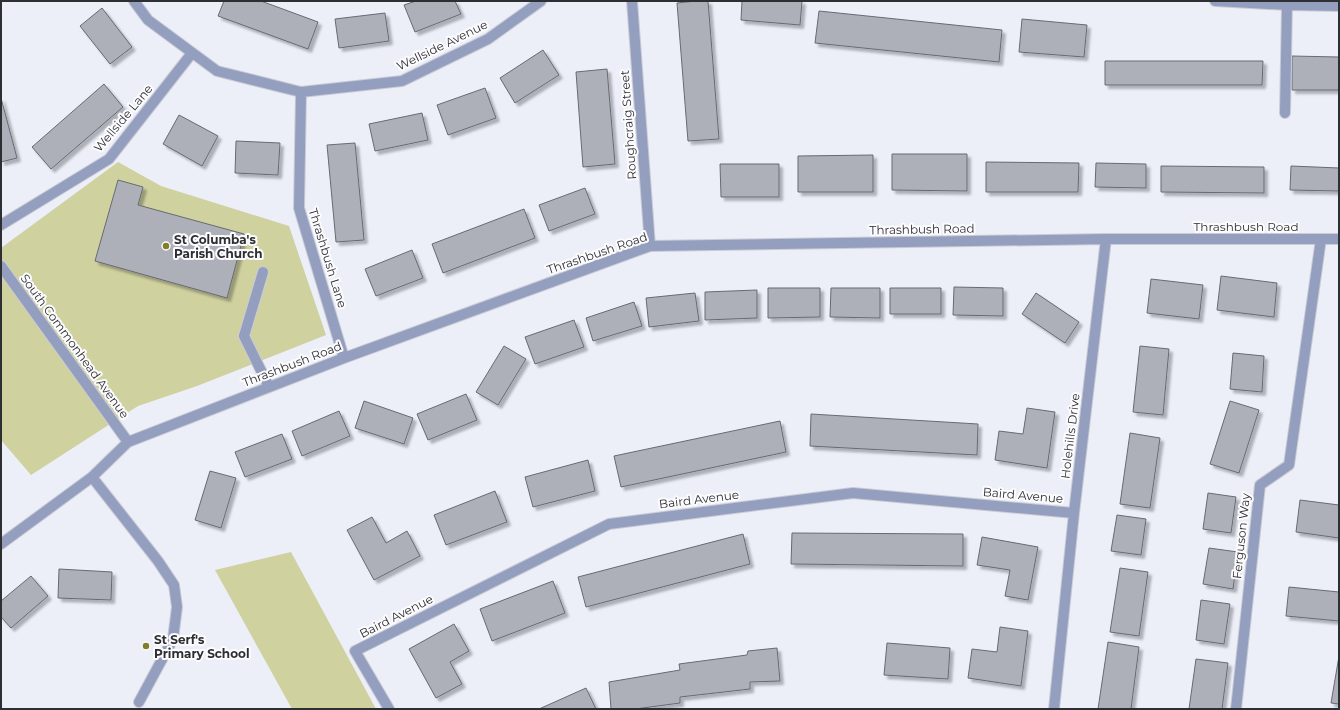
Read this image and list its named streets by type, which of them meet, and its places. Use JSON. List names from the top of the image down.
{
  "streets": {
    "street": [
      "Wellside Avenue",
      "Wellside Lane",
      "Roughcraig Street",
      "Thrashbush Road",
      "Thrashbush Lane",
      "South Commonhead Avenue",
      "Holehills Drive",
      "Baird Avenue",
      "Ferguson Way"
    ]
  },
  "crossings": [
    ["Wellside Avenue", "Wellside Lane"],
    ["Wellside Avenue", "Thrashbush Lane"],
    ["Roughcraig Street", "Thrashbush Road"],
    ["Thrashbush Road", "Thrashbush Lane"],
    ["Thrashbush Road", "South Commonhead Avenue"],
    ["Thrashbush Road", "Holehills Drive"],
    ["Thrashbush Road", "Ferguson Way"],
    ["Holehills Drive", "Baird Avenue"]
  ],
  "places": ["St Columba's Parish Church", "St Serf's Primary School"]
}
